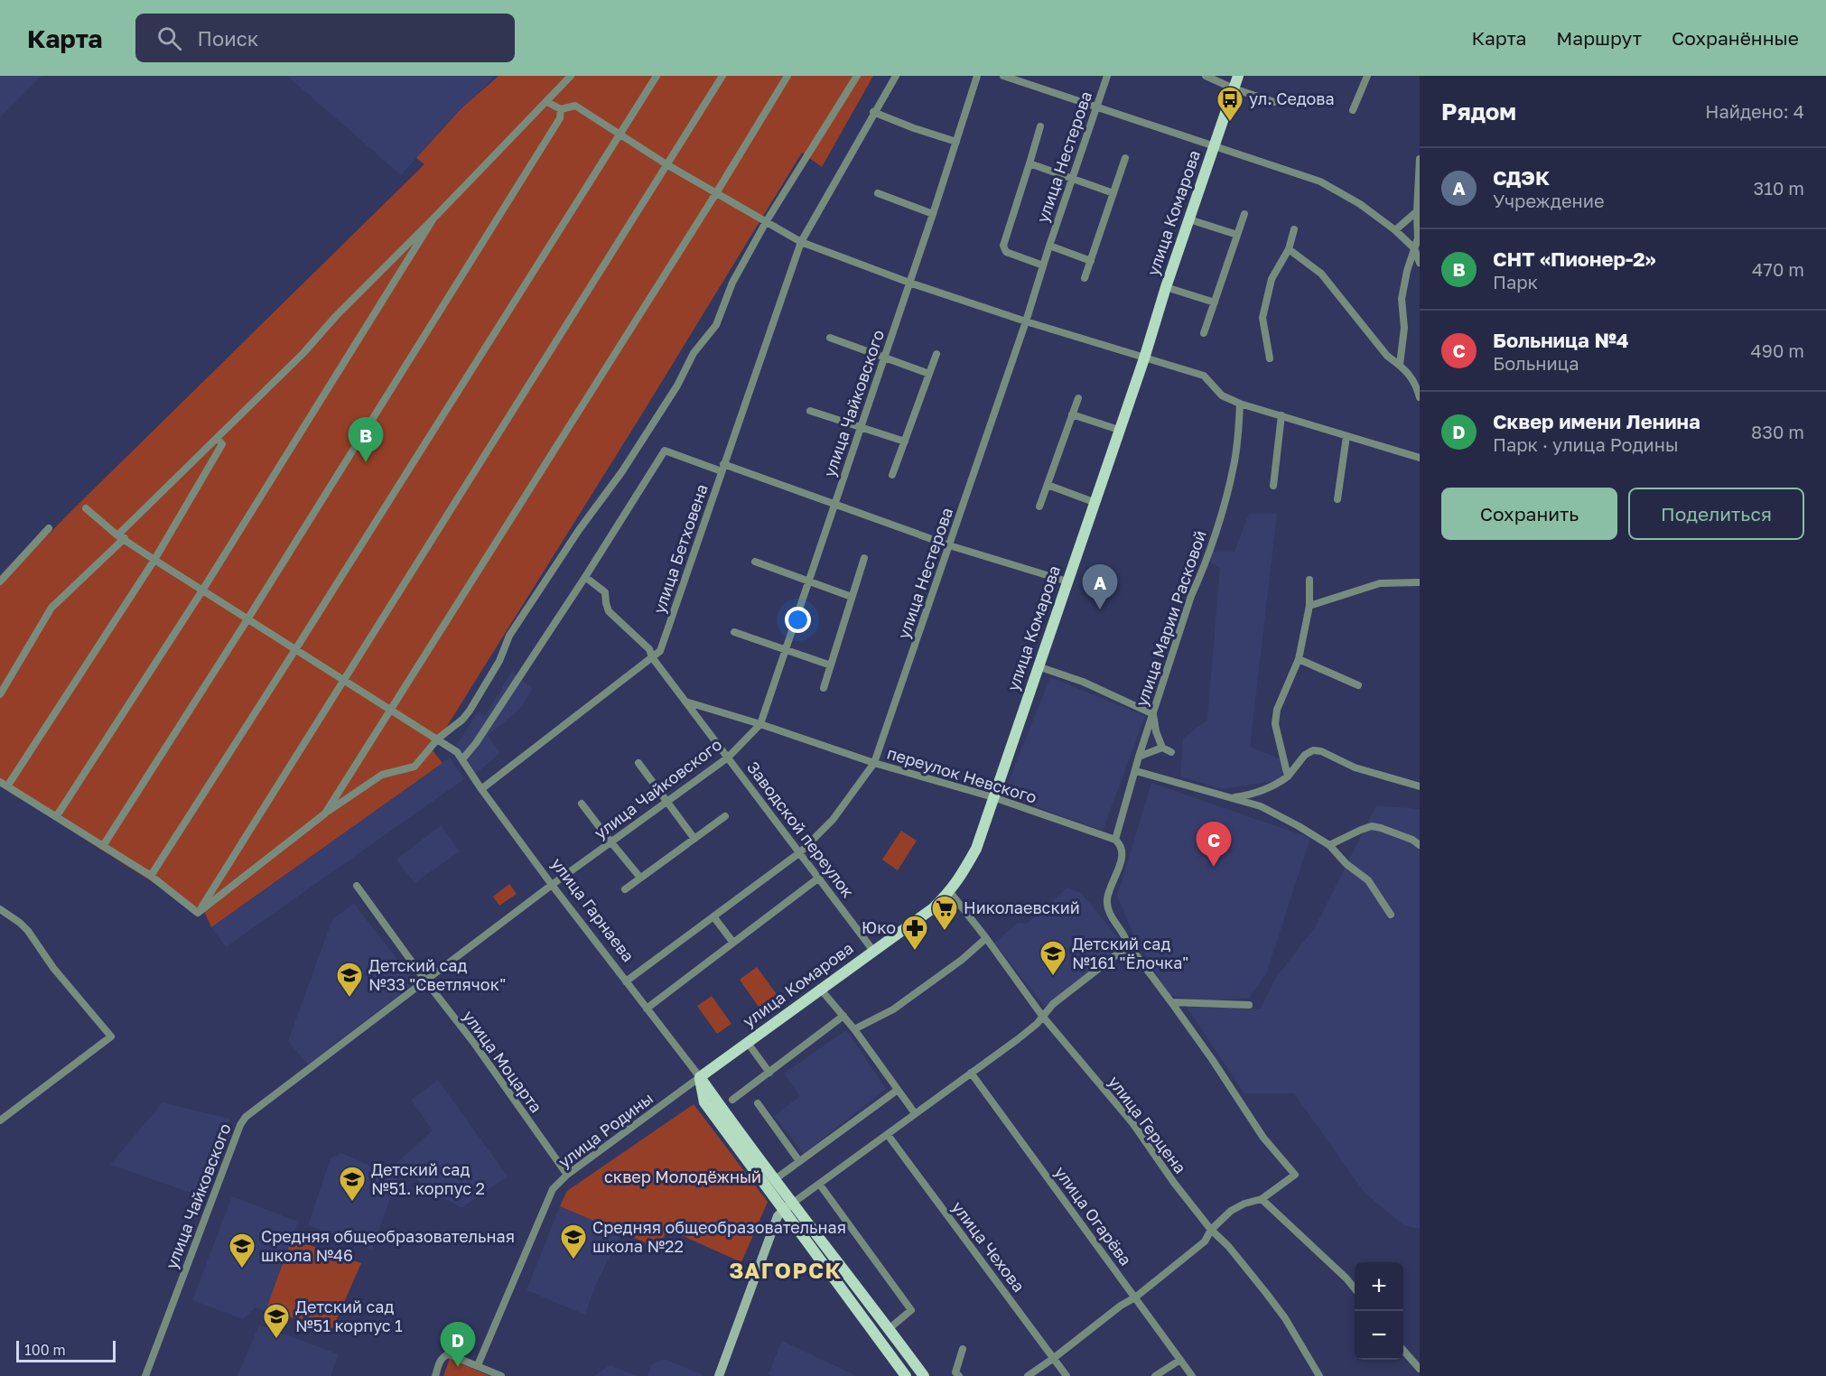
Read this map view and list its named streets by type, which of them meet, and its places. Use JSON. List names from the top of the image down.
{
  "streets": {
    "main road": ["улица Комарова", "улица Гарнаева"],
    "street": [
      "улица Нестерова",
      "улица Чайковского",
      "улица Бетховена",
      "улица Марии Расковой",
      "переулок Невского",
      "Заводской переулок",
      "улица Моцарта",
      "улица Герцена",
      "улица Родины",
      "улица Огарёва",
      "улица Чехова"
    ]
  },
  "crossings": [
    ["улица Нестерова", "переулок Невского"],
    ["улица Нестерова", "Заводской переулок"],
    ["улица Нестерова", "улица Гарнаева"],
    ["улица Комарова", "переулок Невского"],
    ["улица Комарова", "Заводской переулок"],
    ["улица Комарова", "улица Гарнаева"],
    ["улица Комарова", "улица Герцена"],
    ["улица Комарова", "улица Родины"],
    ["улица Чайковского", "переулок Невского"],
    ["улица Чайковского", "Заводской переулок"],
    ["улица Чайковского", "улица Гарнаева"],
    ["улица Чайковского", "улица Моцарта"],
    ["улица Бетховена", "Заводской переулок"],
    ["улица Бетховена", "улица Гарнаева"],
    ["улица Марии Расковой", "переулок Невского"],
    ["переулок Невского", "Заводской переулок"],
    ["улица Гарнаева", "улица Родины"],
    ["улица Моцарта", "улица Родины"]
  ],
  "districts": ["ЗАГОРСК"],
  "parks": ["сквер Молодёжный"],
  "places": {
    "bus stop": ["ул. Седова"],
    "supermarket": ["Николаевский"],
    "pharmacy": ["Юко"],
    "school or university": [
      "Детский сад №161 \"Ёлочка\"",
      "Детский сад №33 \"Светлячок\"",
      "Детский сад №51. корпус 2",
      "Средняя общеобразовательная школа №22",
      "Средняя общеобразовательная школа №46",
      "Детский сад №51 корпус 1"
    ]
  },
  "scale_bar": "100 m",
  "page": {
    "header": "Карта",
    "search": "Поиск",
    "nav": ["Карта", "Маршрут", "Сохранённые"],
    "heading": ["Рядом", "Найдено: 4"],
    "list": [
      {
        "mark": "A",
        "name": "СДЭК",
        "note": "Учреждение",
        "value": "310 m"
      },
      {
        "mark": "B",
        "name": "СНТ «Пионер-2»",
        "note": "Парк",
        "value": "470 m"
      },
      {
        "mark": "C",
        "name": "Больница №4",
        "note": "Больница",
        "value": "490 m"
      },
      {
        "mark": "D",
        "name": "Сквер имени Ленина",
        "note": "Парк · улица Родины",
        "value": "830 m"
      }
    ],
    "pins": [
      "B",
      "A",
      "C",
      "D"
    ],
    "buttons": ["Сохранить", "Поделиться"],
    "map_buttons": ["+", "−"],
    "scale": "100 m"
  }
}
